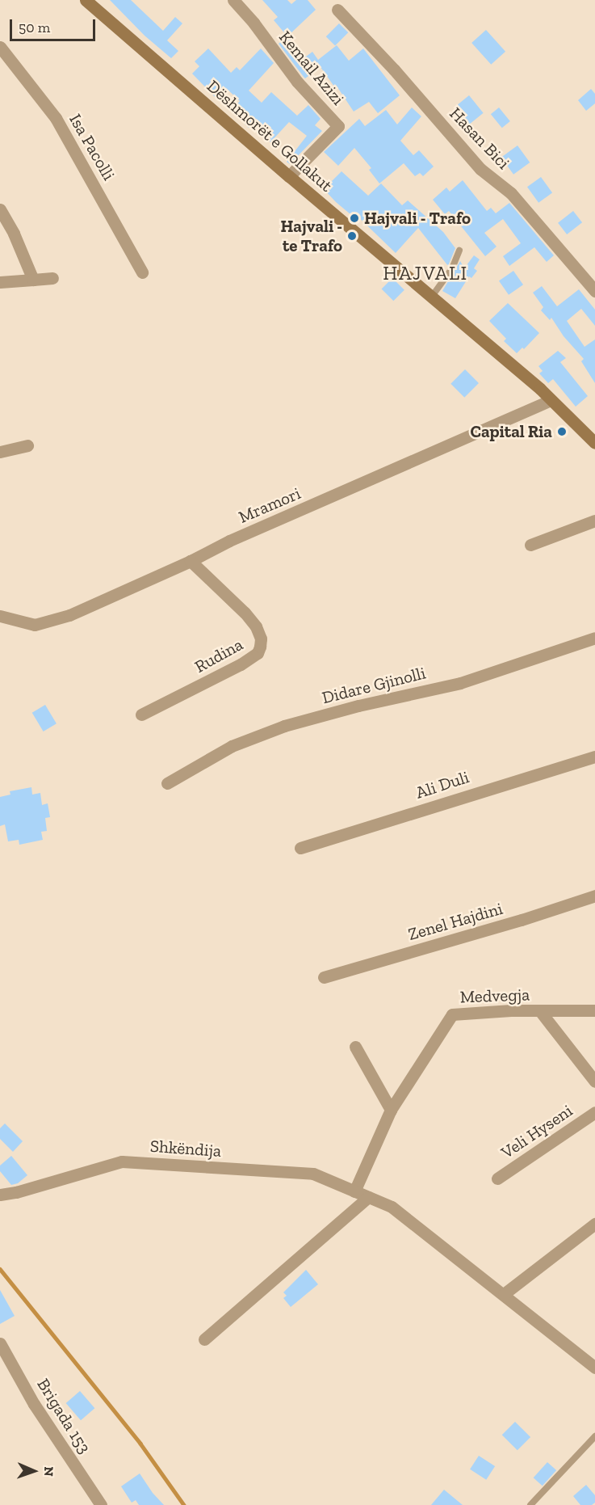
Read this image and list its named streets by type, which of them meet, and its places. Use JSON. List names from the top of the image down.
{
  "streets": {
    "street": [
      "Kemail Azizi",
      "Dëshmorët e Gollakut",
      "Hasan Bici",
      "Isa Pacolli",
      "Mramori",
      "Rudina",
      "Didare Gjinolli",
      "Ali Duli",
      "Zenel Hajdini",
      "Medvegja",
      "Veli Hyseni",
      "Shkëndija",
      "Brigada 153"
    ]
  },
  "crossings": [
    ["Kemail Azizi", "Dëshmorët e Gollakut"],
    ["Dëshmorët e Gollakut", "Mramori"],
    ["Mramori", "Rudina"],
    ["Medvegja", "Shkëndija"]
  ],
  "districts": ["HAJVALI"],
  "places": ["Hajvali - Trafo", "Hajvali - te Trafo", "Capital Ria"],
  "scale_bar": "50 m",
  "north": "right"
}
